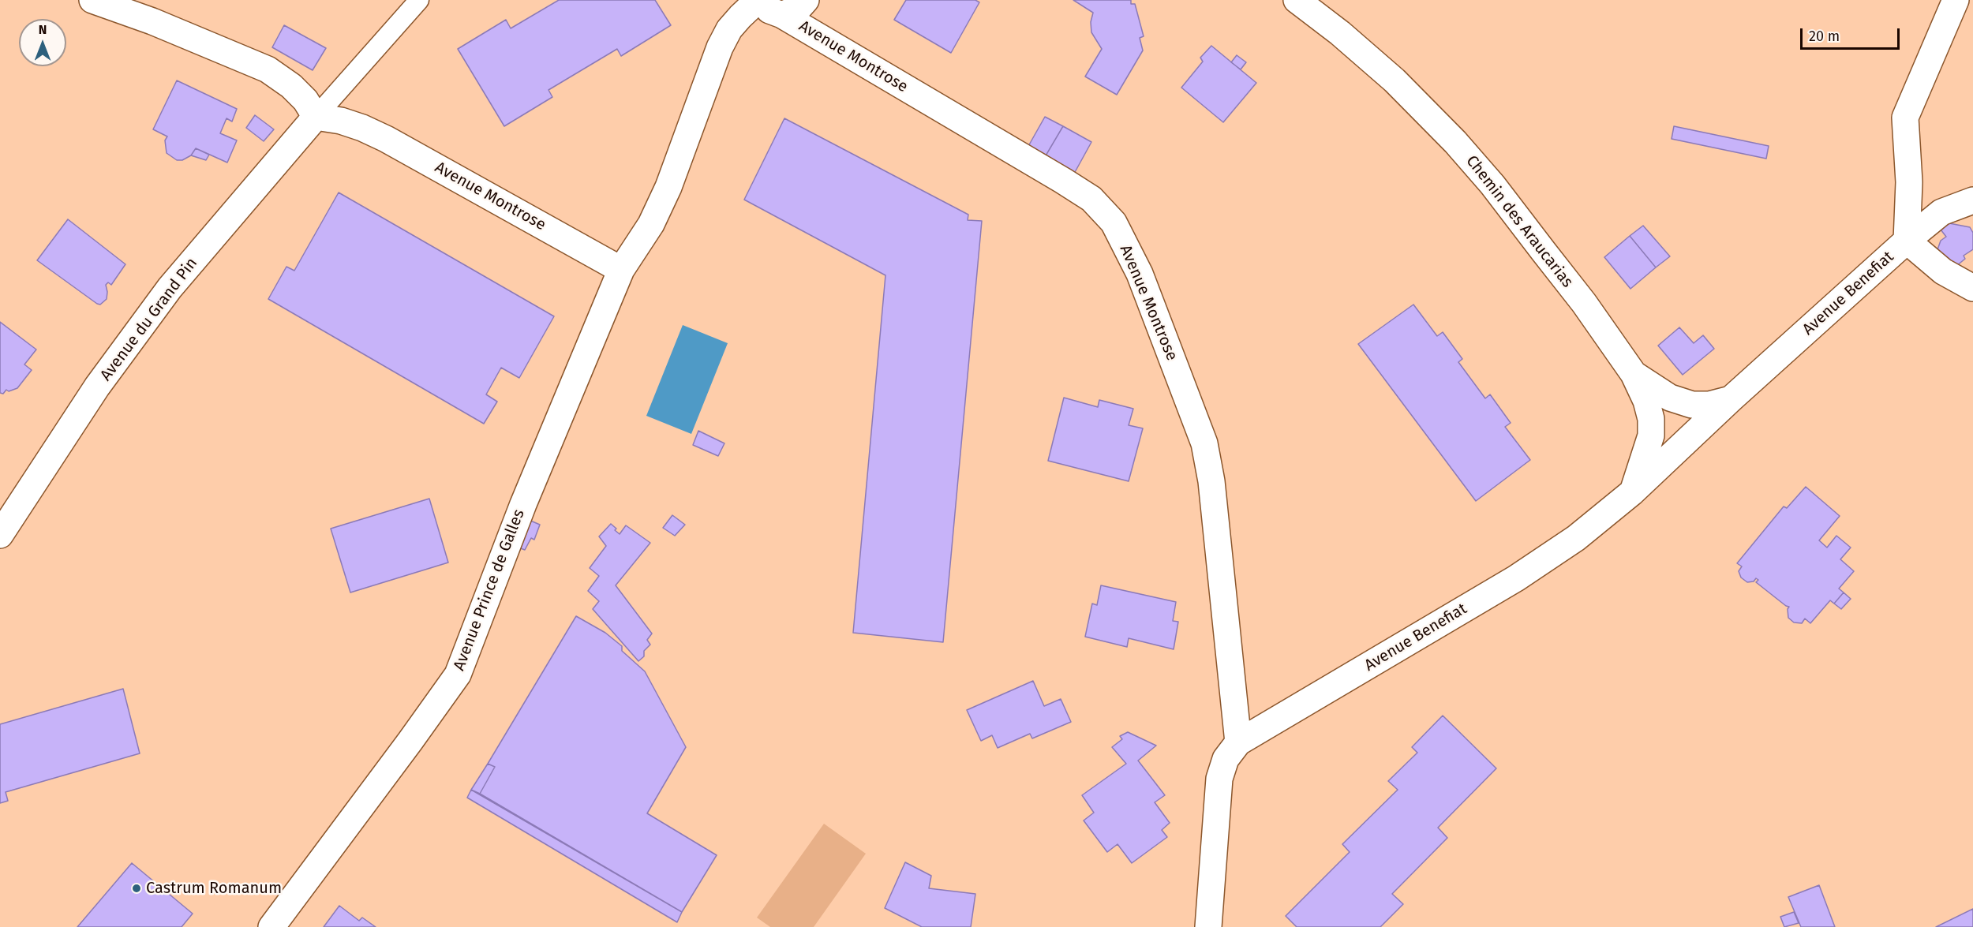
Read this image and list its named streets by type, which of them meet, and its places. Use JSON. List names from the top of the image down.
{
  "streets": {
    "street": [
      "Avenue Montrose",
      "Chemin des Araucarias",
      "Avenue Benefiat",
      "Avenue du Grand Pin",
      "Avenue Prince de Galles"
    ]
  },
  "crossings": [
    ["Avenue Montrose", "Avenue Benefiat"],
    ["Avenue Montrose", "Avenue du Grand Pin"],
    ["Avenue Montrose", "Avenue Prince de Galles"],
    ["Chemin des Araucarias", "Avenue Benefiat"]
  ],
  "places": ["Castrum Romanum"],
  "scale_bar": "20 m",
  "north": "top"
}
